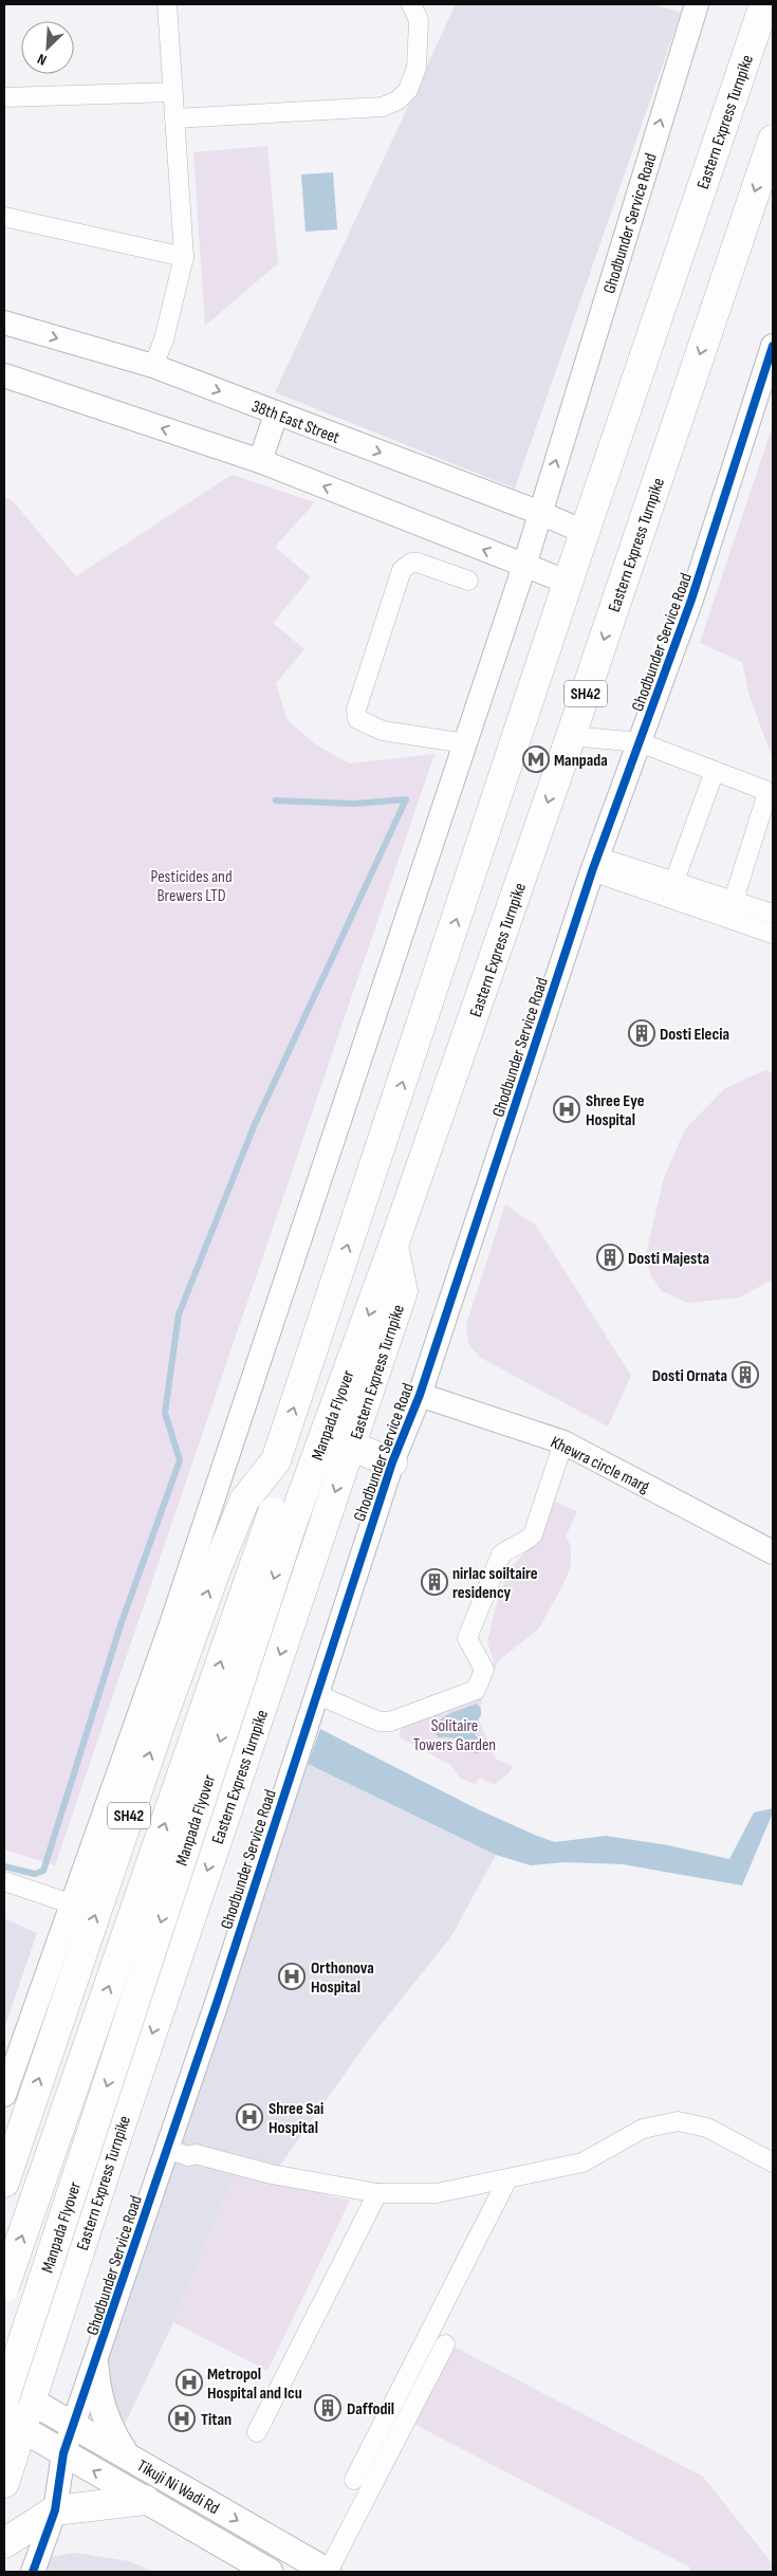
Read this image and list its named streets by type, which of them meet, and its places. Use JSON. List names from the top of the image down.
{
  "streets": {
    "main road": [
      "Eastern Express Turnpike",
      "SH42",
      "Manpada Flyover",
      "Tikuji Ni Wadi Rd"
    ],
    "street": ["Ghodbunder Service Road", "38th East Street", "Khewra circle marg"]
  },
  "crossings": [
    ["Eastern Express Turnpike", "Ghodbunder Service Road"],
    ["Eastern Express Turnpike", "38th East Street"],
    ["Eastern Express Turnpike", "Manpada Flyover"],
    ["Eastern Express Turnpike", "Tikuji Ni Wadi Rd"],
    ["Ghodbunder Service Road", "38th East Street"],
    ["Ghodbunder Service Road", "Khewra circle marg"],
    ["Ghodbunder Service Road", "Tikuji Ni Wadi Rd"],
    ["Manpada Flyover", "Tikuji Ni Wadi Rd"]
  ],
  "parks": ["Pesticides and Brewers LTD", "Solitaire Towers Garden"],
  "places": {
    "metro station": ["Manpada"],
    "building": [
      "Dosti Elecia",
      "Dosti Majesta",
      "Dosti Ornata",
      "nirlac soiltaire residency",
      "Daffodil"
    ],
    "hospital": [
      "Shree Eye Hospital",
      "Orthonova Hospital",
      "Shree Sai Hospital",
      "Metropol Hospital and Icu",
      "Titan"
    ]
  },
  "north": "bottom left"
}
